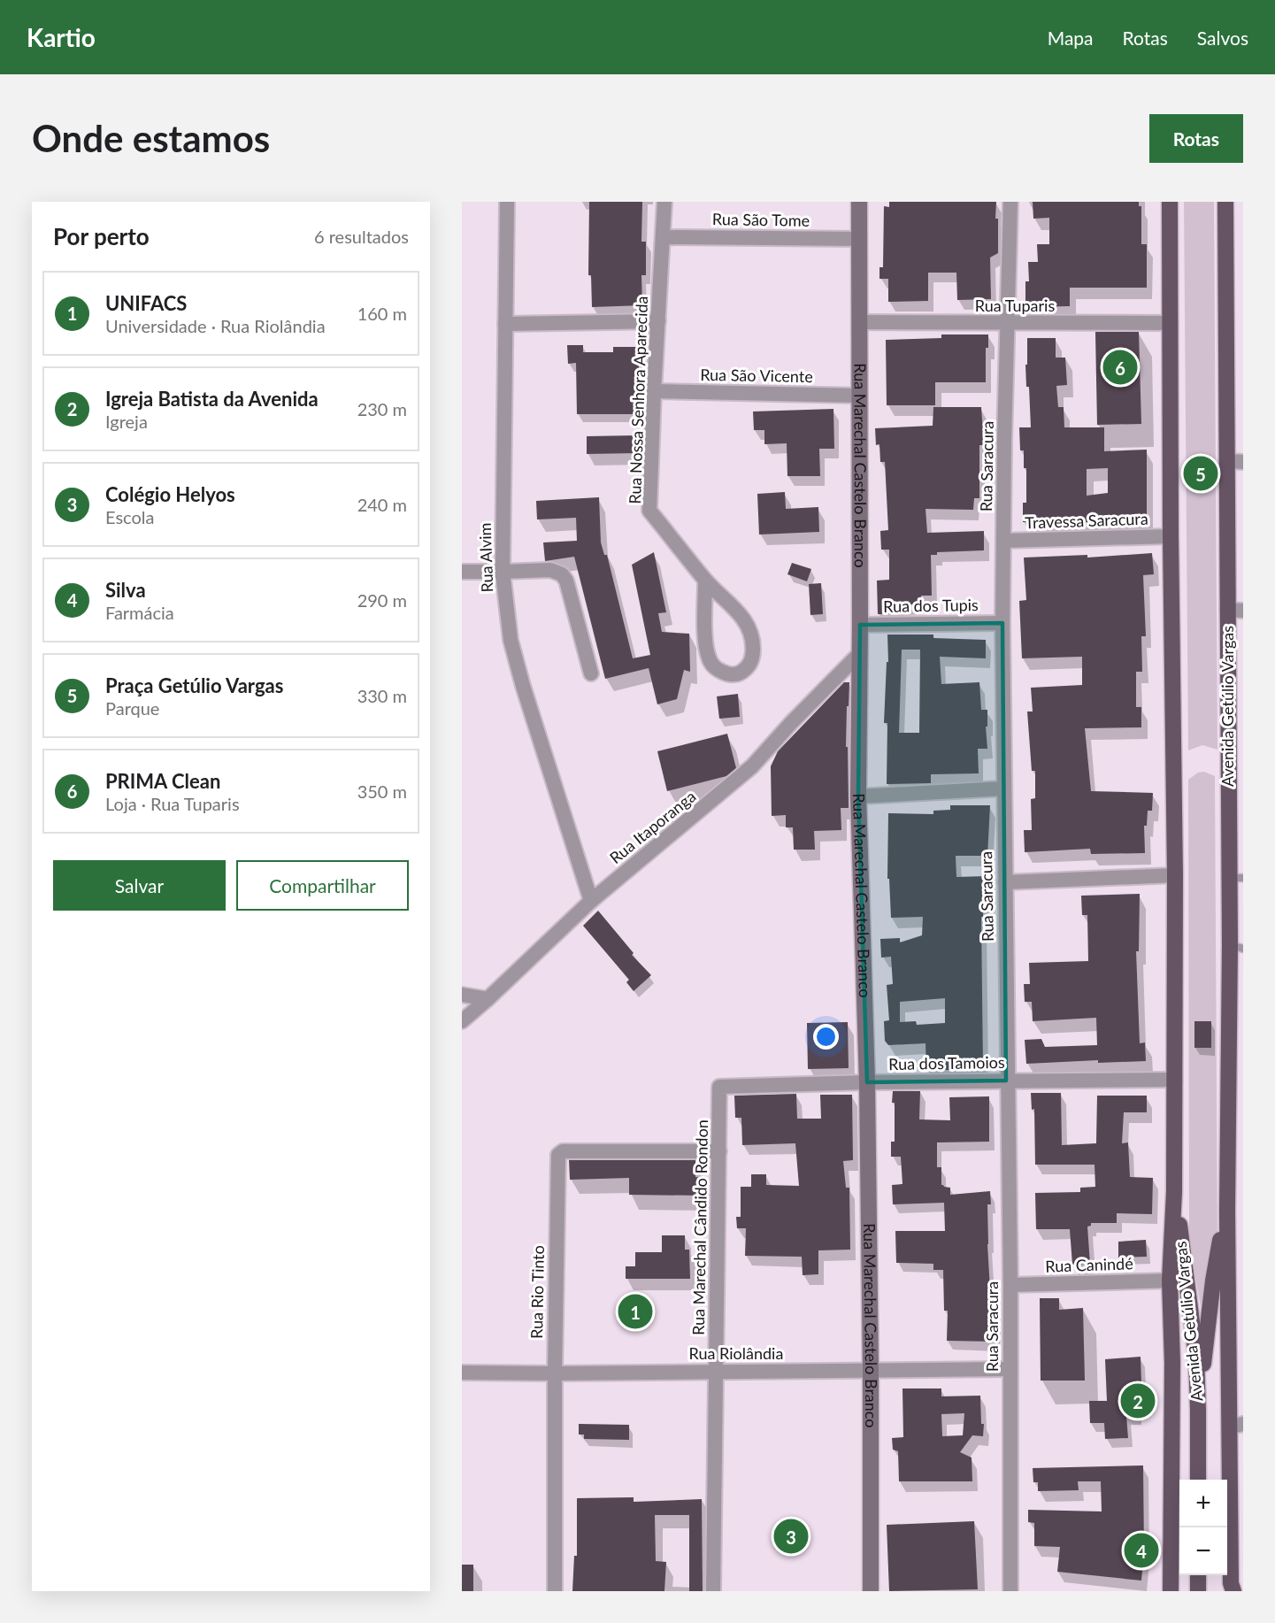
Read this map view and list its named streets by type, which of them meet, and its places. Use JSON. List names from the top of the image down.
{
  "streets": {
    "main road": ["Avenida Getúlio Vargas"],
    "street": [
      "Rua São Tome",
      "Rua Tuparis",
      "Rua São Vicente",
      "Rua Nossa Senhora Aparecida",
      "Rua Marechal Castelo Branco",
      "Rua Saracura",
      "Travessa Saracura",
      "Rua Alvim",
      "Rua dos Tupis",
      "Rua Itaporanga",
      "Rua dos Tamoios",
      "Rua Marechal Cândido Rondon",
      "Rua Canindé",
      "Rua Rio Tinto",
      "Rua Riolândia"
    ]
  },
  "crossings": [
    ["Rua São Tome", "Rua Nossa Senhora Aparecida"],
    ["Rua São Tome", "Rua Marechal Castelo Branco"],
    ["Rua Tuparis", "Rua Marechal Castelo Branco"],
    ["Rua Tuparis", "Rua Saracura"],
    ["Rua Tuparis", "Avenida Getúlio Vargas"],
    ["Rua São Vicente", "Rua Nossa Senhora Aparecida"],
    ["Rua São Vicente", "Rua Marechal Castelo Branco"],
    ["Rua Marechal Castelo Branco", "Rua dos Tupis"],
    ["Rua Marechal Castelo Branco", "Rua Itaporanga"],
    ["Rua Marechal Castelo Branco", "Rua dos Tamoios"],
    ["Rua Marechal Castelo Branco", "Rua Riolândia"],
    ["Rua Saracura", "Travessa Saracura"],
    ["Rua Saracura", "Rua dos Tupis"],
    ["Rua Saracura", "Rua dos Tamoios"],
    ["Rua Saracura", "Rua Canindé"],
    ["Rua Saracura", "Rua Riolândia"],
    ["Travessa Saracura", "Avenida Getúlio Vargas"],
    ["Rua Alvim", "Rua Itaporanga"],
    ["Avenida Getúlio Vargas", "Rua dos Tamoios"],
    ["Avenida Getúlio Vargas", "Rua Canindé"],
    ["Rua dos Tamoios", "Rua Marechal Cândido Rondon"],
    ["Rua Marechal Cândido Rondon", "Rua Rio Tinto"],
    ["Rua Marechal Cândido Rondon", "Rua Riolândia"],
    ["Rua Rio Tinto", "Rua Riolândia"]
  ],
  "page": {
    "header": "Kartio",
    "nav": ["Mapa", "Rotas", "Salvos"],
    "buttons": [
      "Rotas",
      ["Salvar", "Compartilhar"]
    ],
    "title": "Onde estamos",
    "heading": ["Por perto", "6 resultados"],
    "list": [
      {
        "mark": "1",
        "name": "UNIFACS",
        "note": "Universidade · Rua Riolândia",
        "value": "160 m"
      },
      {
        "mark": "2",
        "name": "Igreja Batista da Avenida",
        "note": "Igreja",
        "value": "230 m"
      },
      {
        "mark": "3",
        "name": "Colégio Helyos",
        "note": "Escola",
        "value": "240 m"
      },
      {
        "mark": "4",
        "name": "Silva",
        "note": "Farmácia",
        "value": "290 m"
      },
      {
        "mark": "5",
        "name": "Praça Getúlio Vargas",
        "note": "Parque",
        "value": "330 m"
      },
      {
        "mark": "6",
        "name": "PRIMA Clean",
        "note": "Loja · Rua Tuparis",
        "value": "350 m"
      }
    ],
    "pins": [
      "6",
      "5",
      "1",
      "2",
      "3",
      "4"
    ],
    "map_buttons": ["+", "−"]
  }
}
